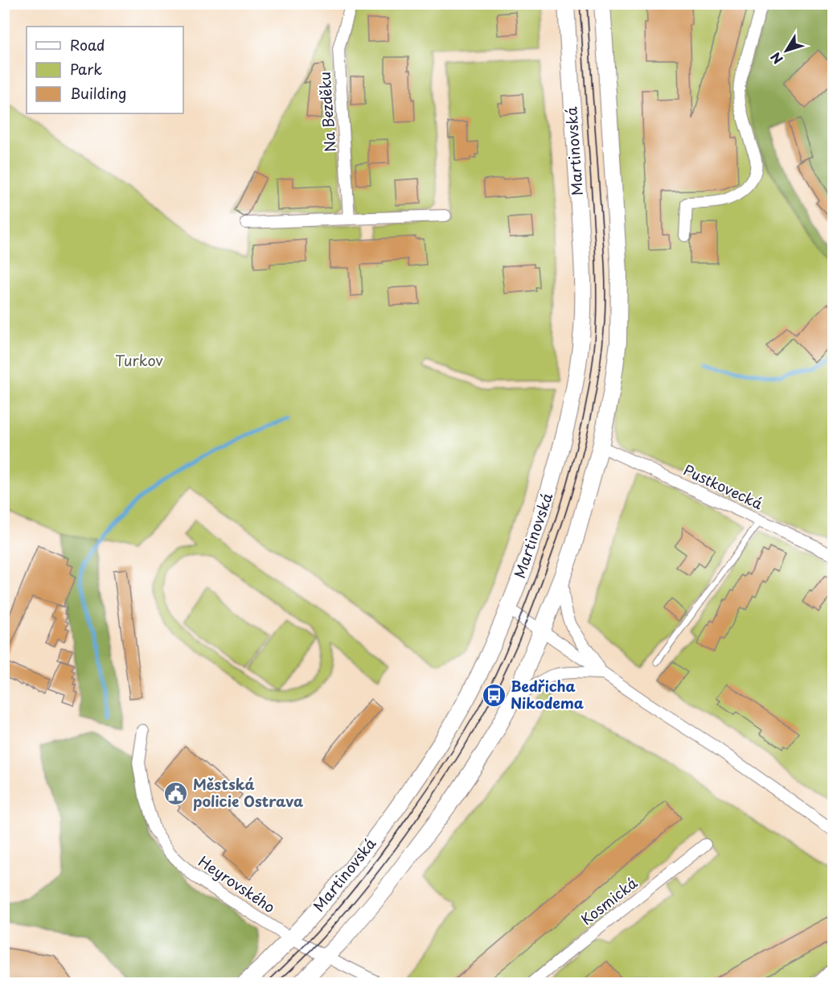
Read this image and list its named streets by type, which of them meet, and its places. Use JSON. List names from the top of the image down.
{
  "streets": {
    "street": [
      "Na Bezděku",
      "Martinovská",
      "Pustkovecká",
      "Heyrovského",
      "Kosmická"
    ]
  },
  "crossings": [
    ["Martinovská", "Heyrovského"]
  ],
  "parks": ["Turkov"],
  "places": {
    "bus stop": ["Bedřicha Nikodema"],
    "public building": ["Městská policie Ostrava"]
  },
  "legend": ["Road", "Park", "Building"],
  "north": "bottom left"
}
